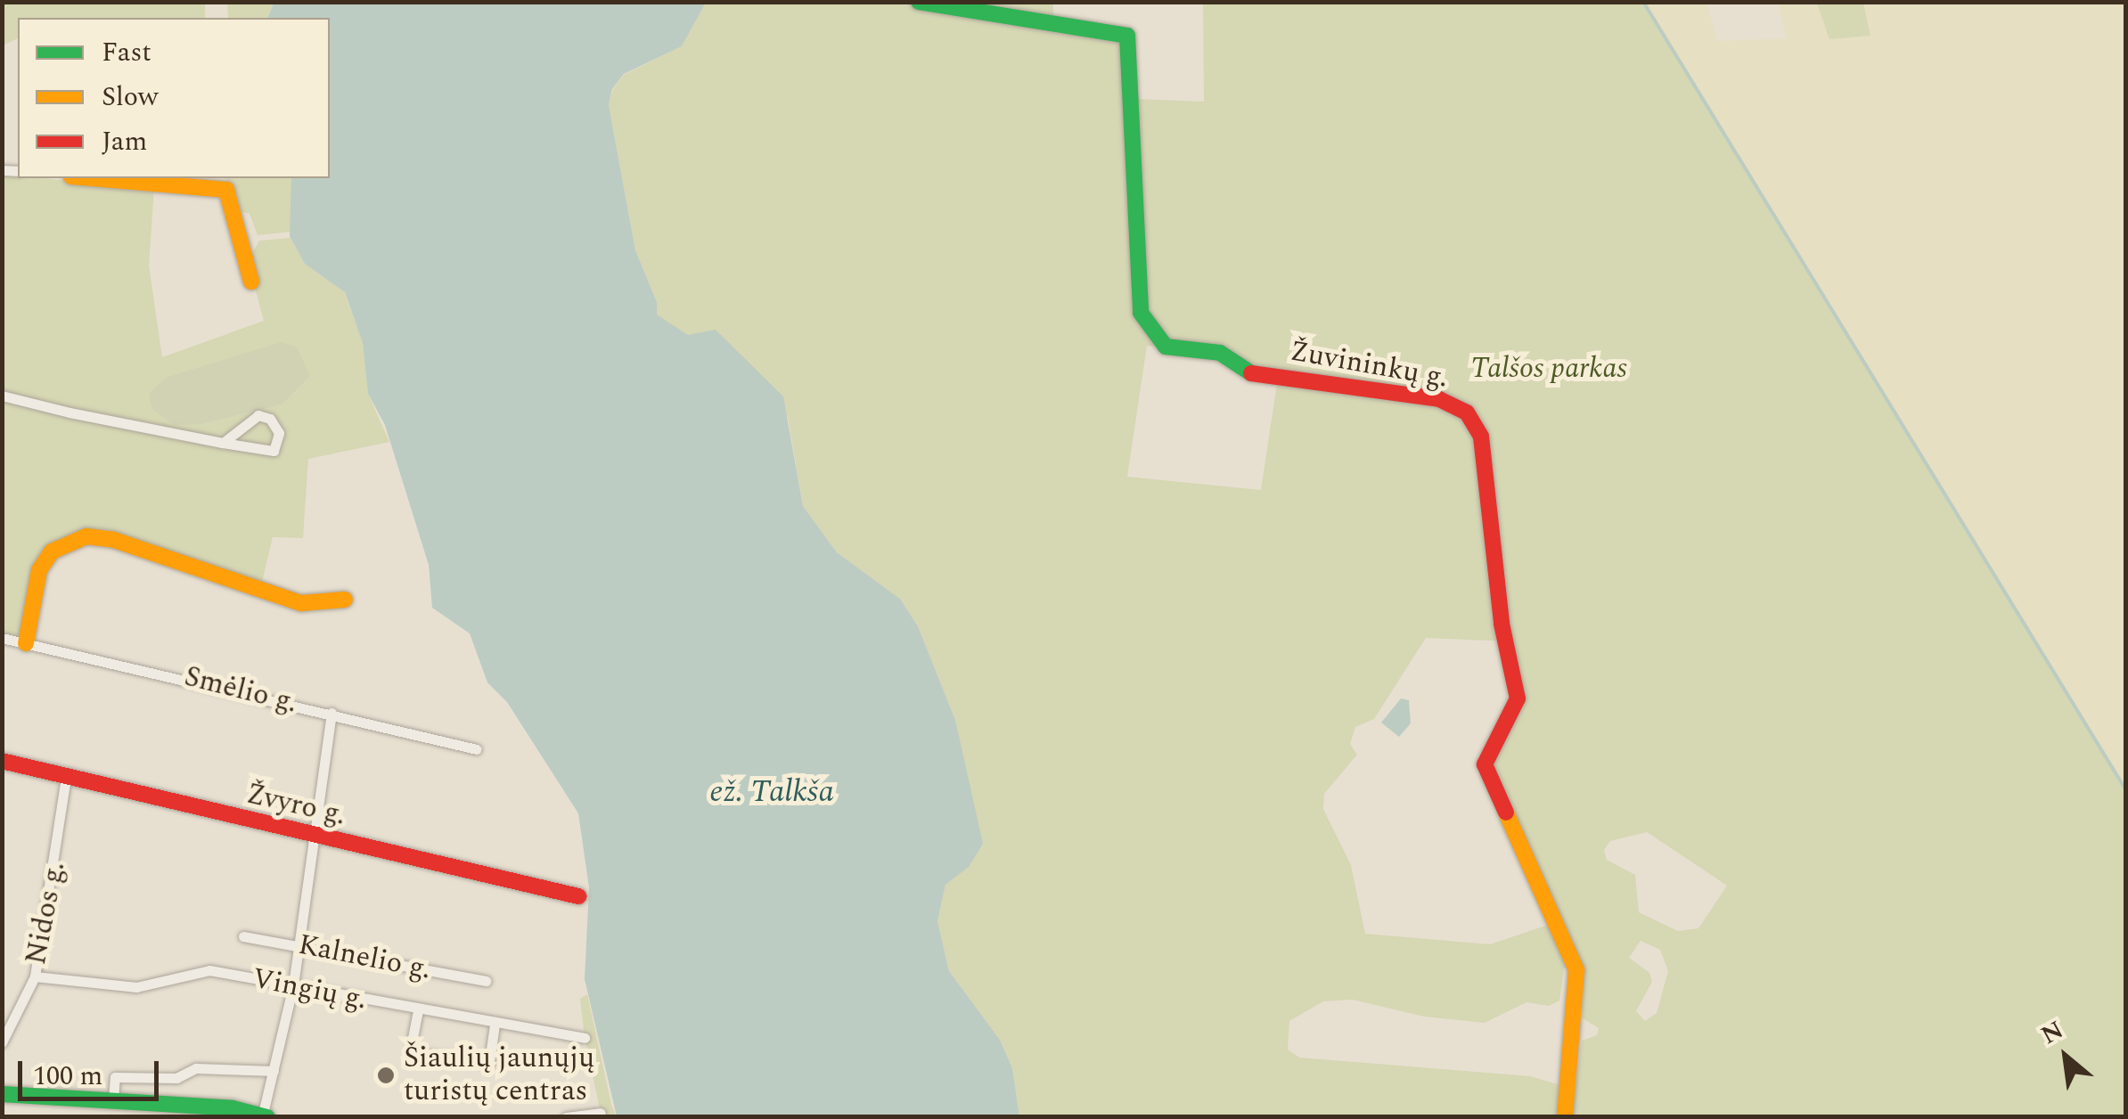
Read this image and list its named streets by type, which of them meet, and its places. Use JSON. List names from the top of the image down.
{
  "streets": {
    "street": [
      "Žuvininkų g.",
      "Smėlio g.",
      "Žvyro g.",
      "Nidos g.",
      "Kalnelio g.",
      "Vingių g."
    ]
  },
  "crossings": [
    ["Žvyro g.", "Nidos g."],
    ["Nidos g.", "Vingių g."]
  ],
  "water": ["ež. Talkša"],
  "parks": ["Talšos parkas"],
  "places": ["Šiaulių jaunųjų turistų centras"],
  "legend": ["Fast", "Slow", "Jam"],
  "scale_bar": "100 m",
  "north": "top left"
}
